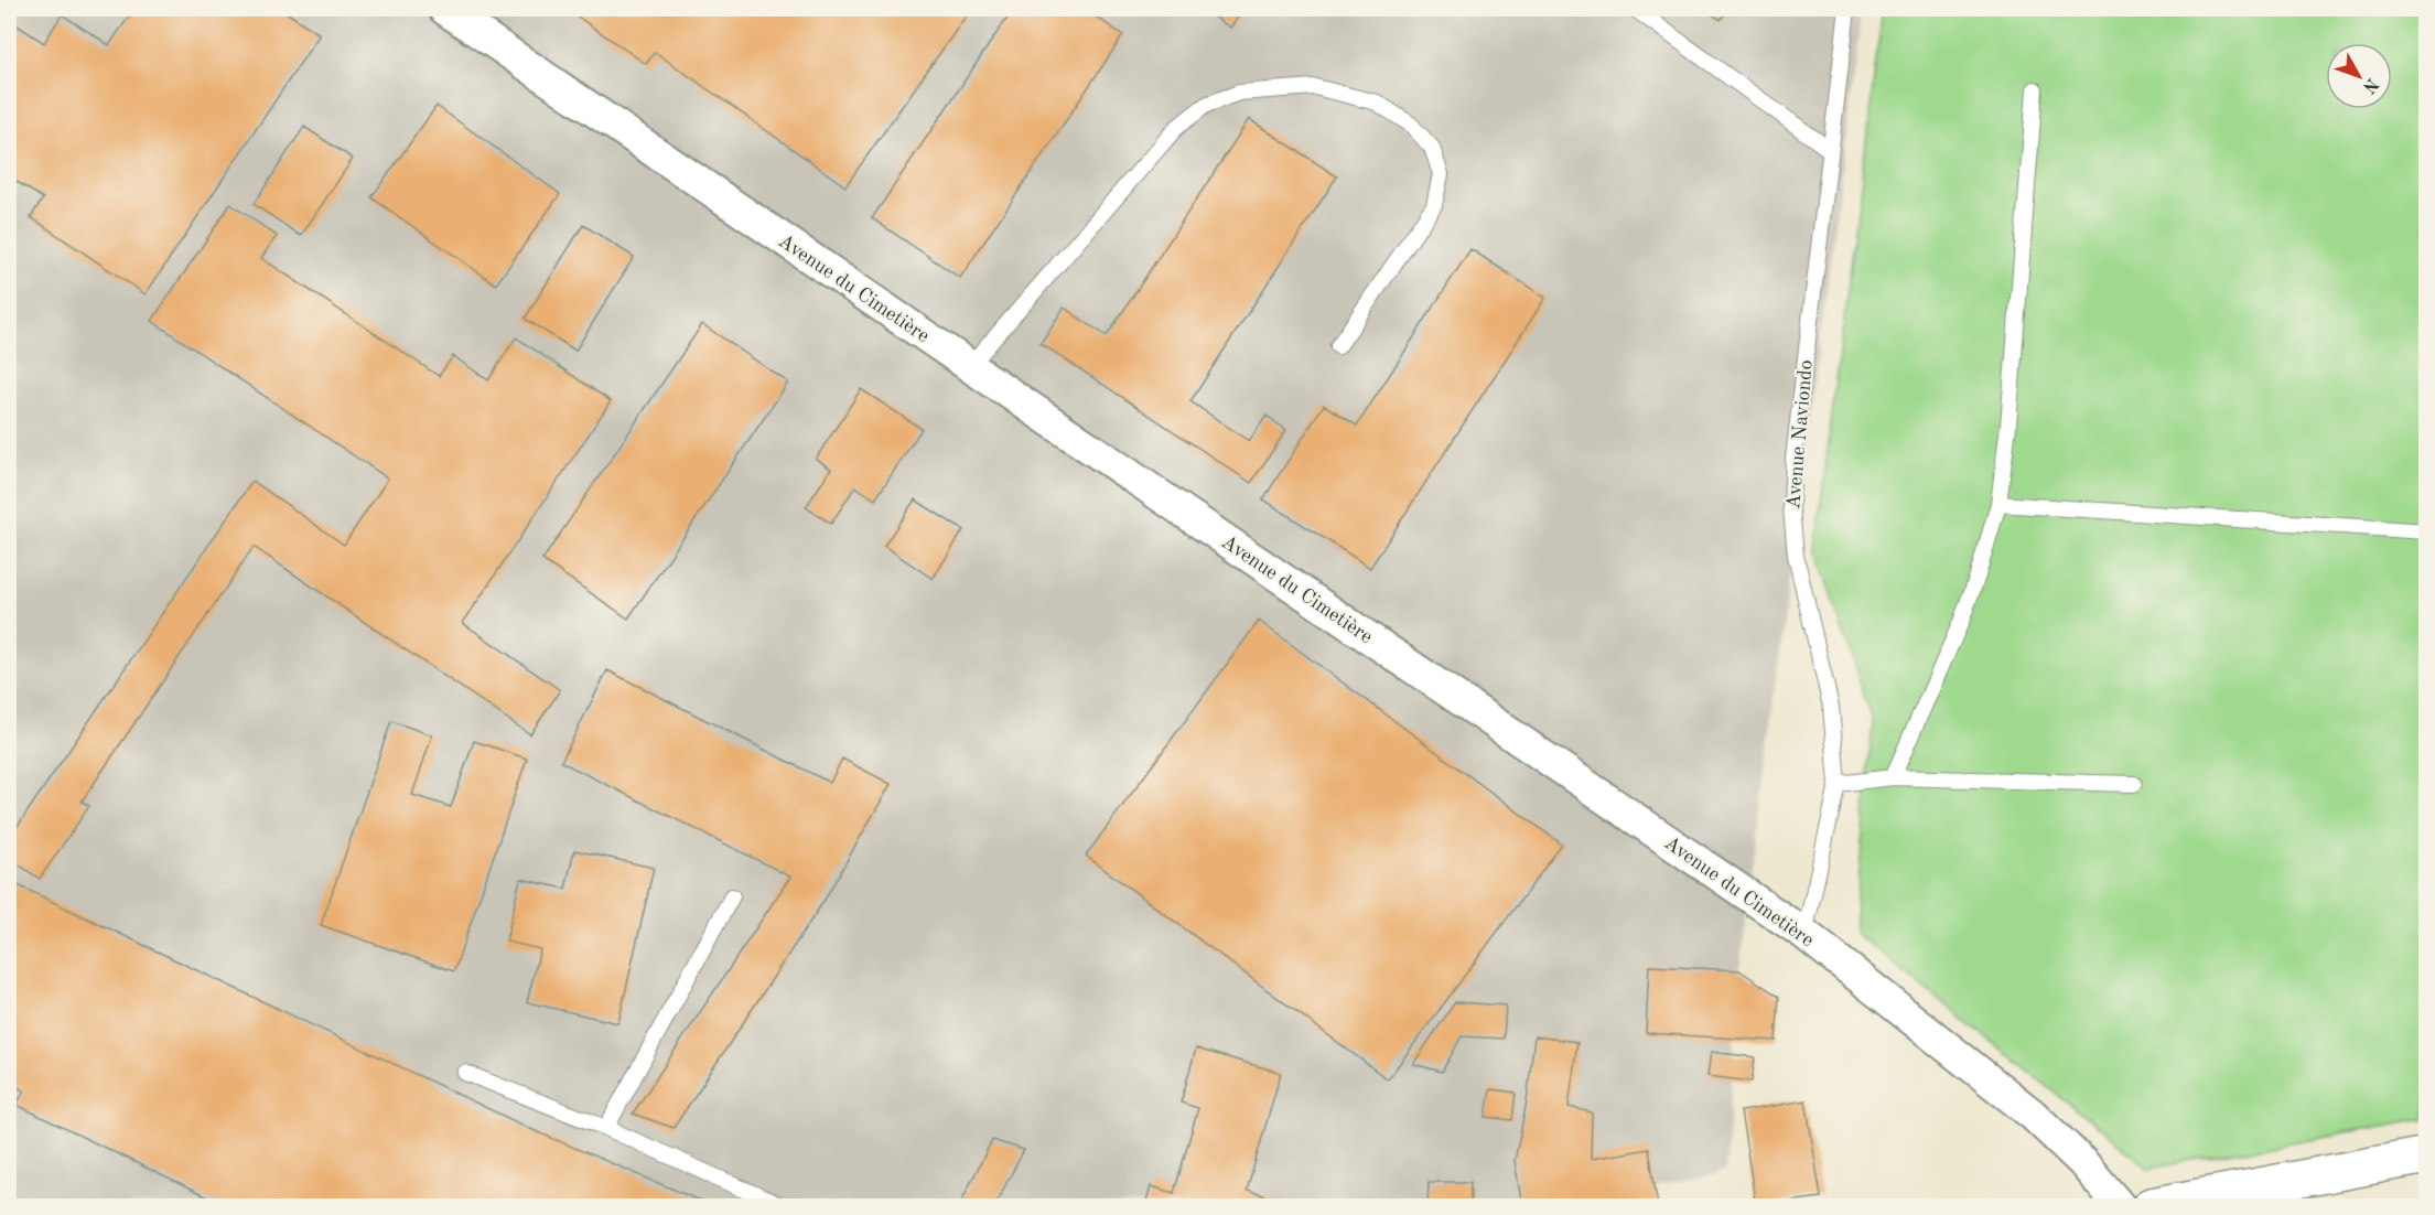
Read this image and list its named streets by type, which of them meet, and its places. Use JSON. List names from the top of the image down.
{
  "streets": {
    "street": ["Avenue du Cimetière"],
    "lane": ["Avenue Naviondo"]
  },
  "crossings": [
    ["Avenue du Cimetière", "Avenue Naviondo"]
  ],
  "north": "bottom right"
}
